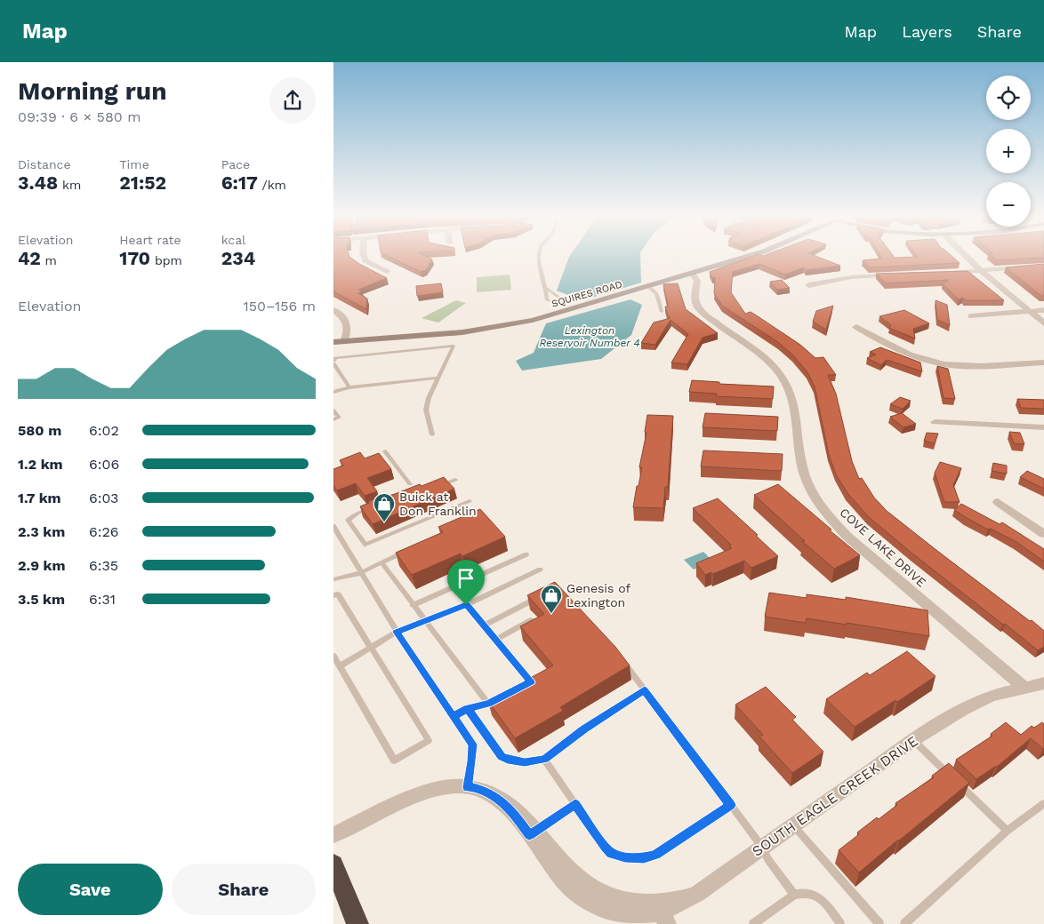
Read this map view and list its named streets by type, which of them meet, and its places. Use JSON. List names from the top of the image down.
{
  "streets": {
    "street": ["SQUIRES ROAD", "COVE LAKE DRIVE", "SOUTH EAGLE CREEK DRIVE"]
  },
  "crossings": [
    ["SQUIRES ROAD", "COVE LAKE DRIVE"],
    ["COVE LAKE DRIVE", "SOUTH EAGLE CREEK DRIVE"]
  ],
  "water": ["Lexington Reservoir Number 4"],
  "places": {
    "shop": ["Buick at Don Franklin", "Genesis of Lexington"]
  },
  "page": {
    "header": "Map",
    "nav": ["Map", "Layers", "Share"],
    "heading": ["Morning run", "09:39 · 6 × 580 m"],
    "map_buttons": ["+", "−"],
    "stats": [
      ["Distance", "3.48 km"],
      ["Time", "21:52"],
      ["Pace", "6:17 /km"],
      ["Elevation", "42 m"],
      ["Heart rate", "170 bpm"],
      ["kcal", "234"]
    ],
    "chart": ["Elevation", "150–156 m"],
    "list": [
      {
        "name": "580 m",
        "note": "6:02"
      },
      {
        "name": "1.2 km",
        "note": "6:06"
      },
      {
        "name": "1.7 km",
        "note": "6:03"
      },
      {
        "name": "2.3 km",
        "note": "6:26"
      },
      {
        "name": "2.9 km",
        "note": "6:35"
      },
      {
        "name": "3.5 km",
        "note": "6:31"
      }
    ],
    "buttons": ["Save", "Share"]
  }
}
